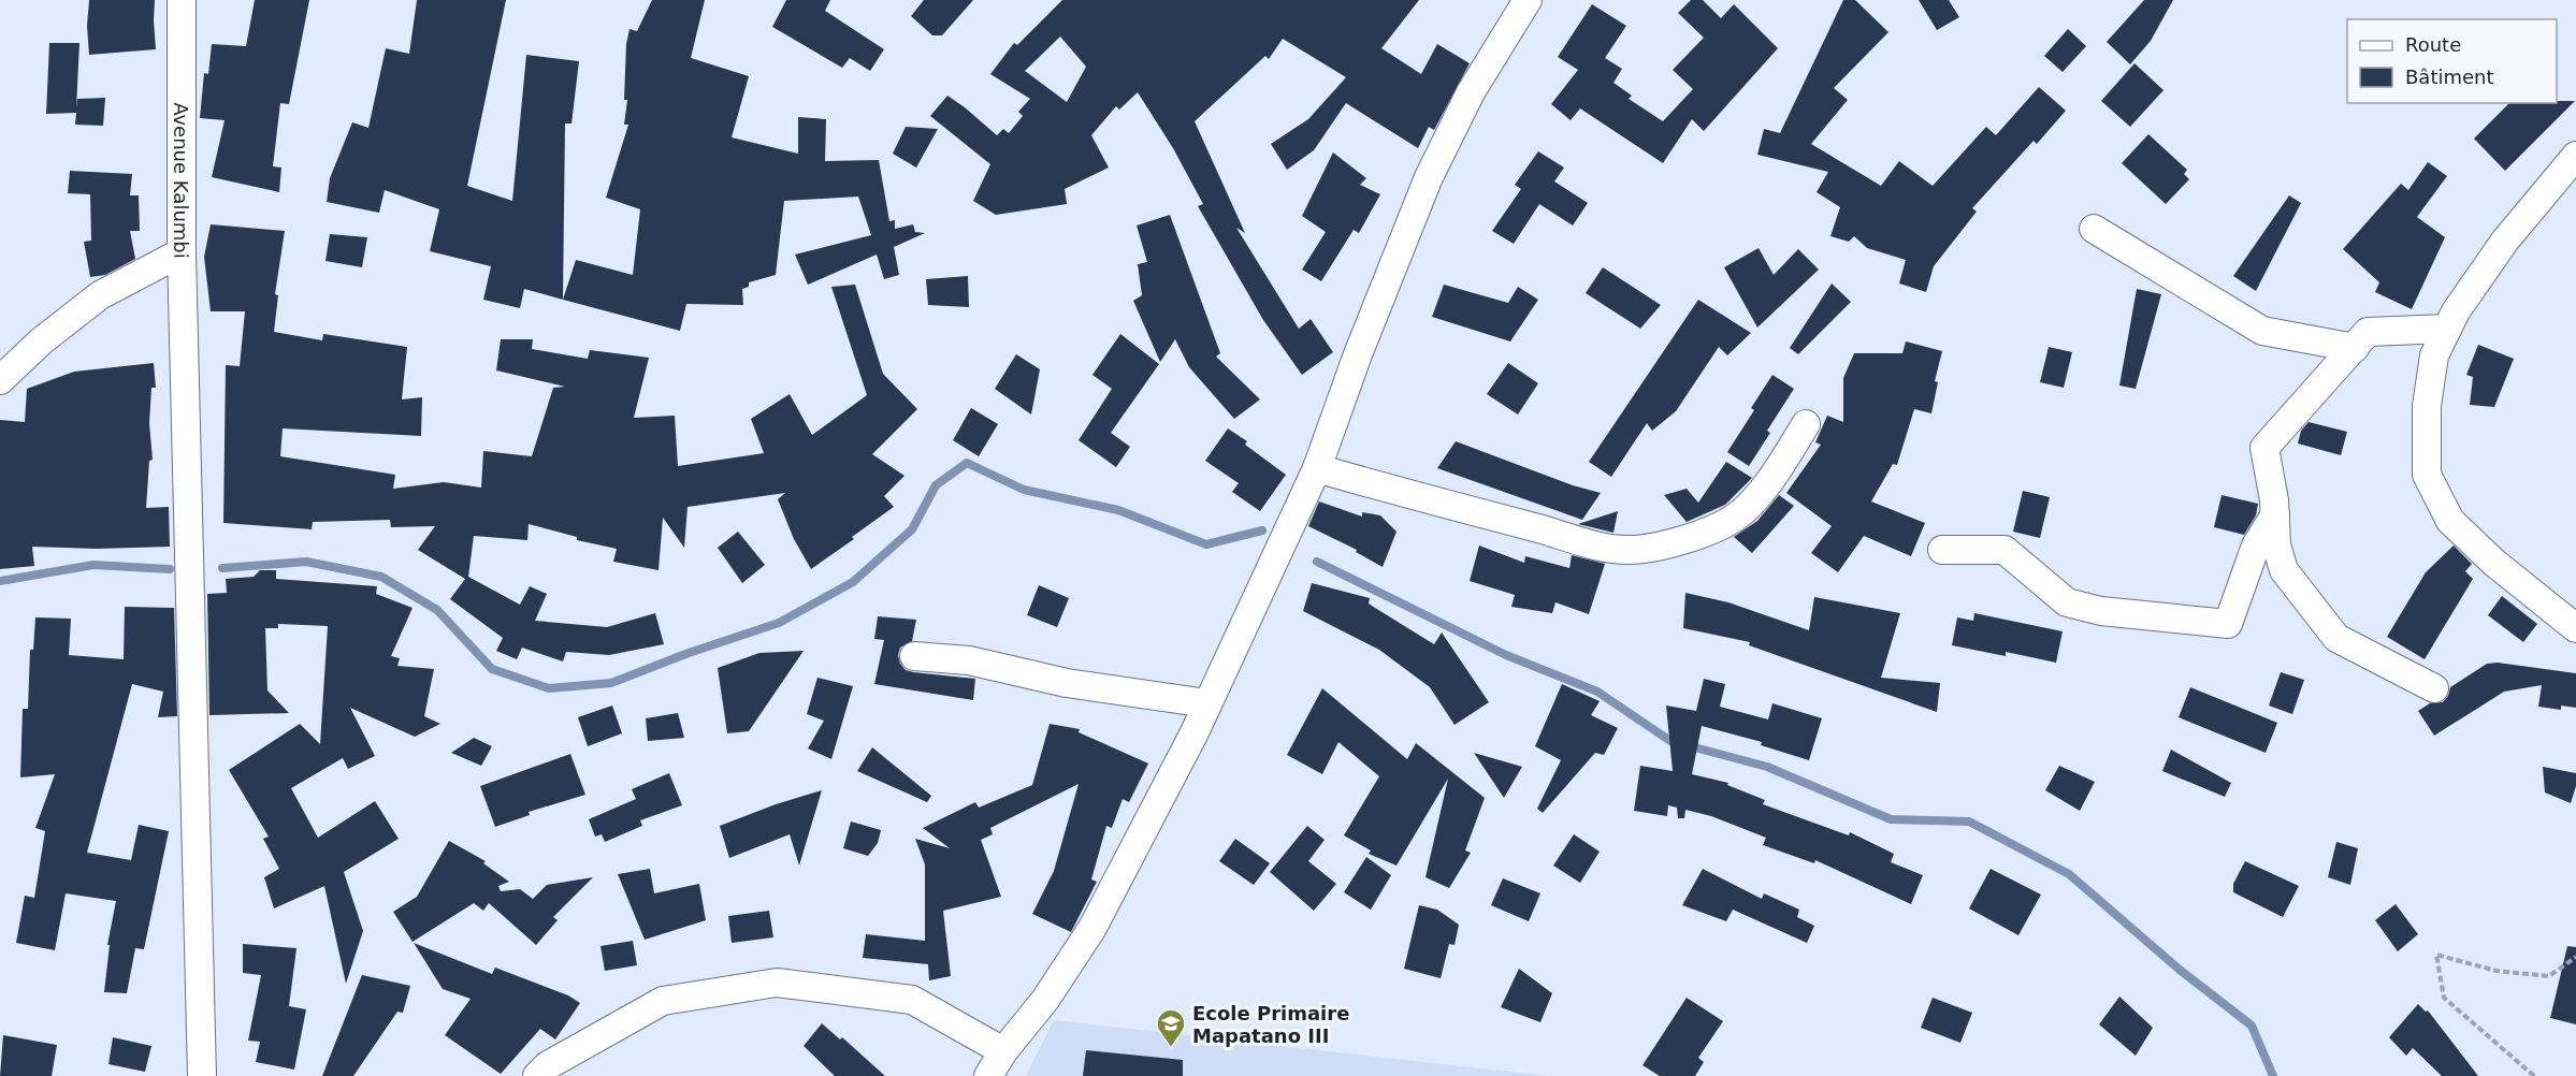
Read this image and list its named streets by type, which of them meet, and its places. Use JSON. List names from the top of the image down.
{
  "streets": {
    "street": ["Avenue Kalumbi"]
  },
  "places": {
    "school or university": ["Ecole Primaire Mapatano III"]
  },
  "legend": ["Route", "Bâtiment"]
}
